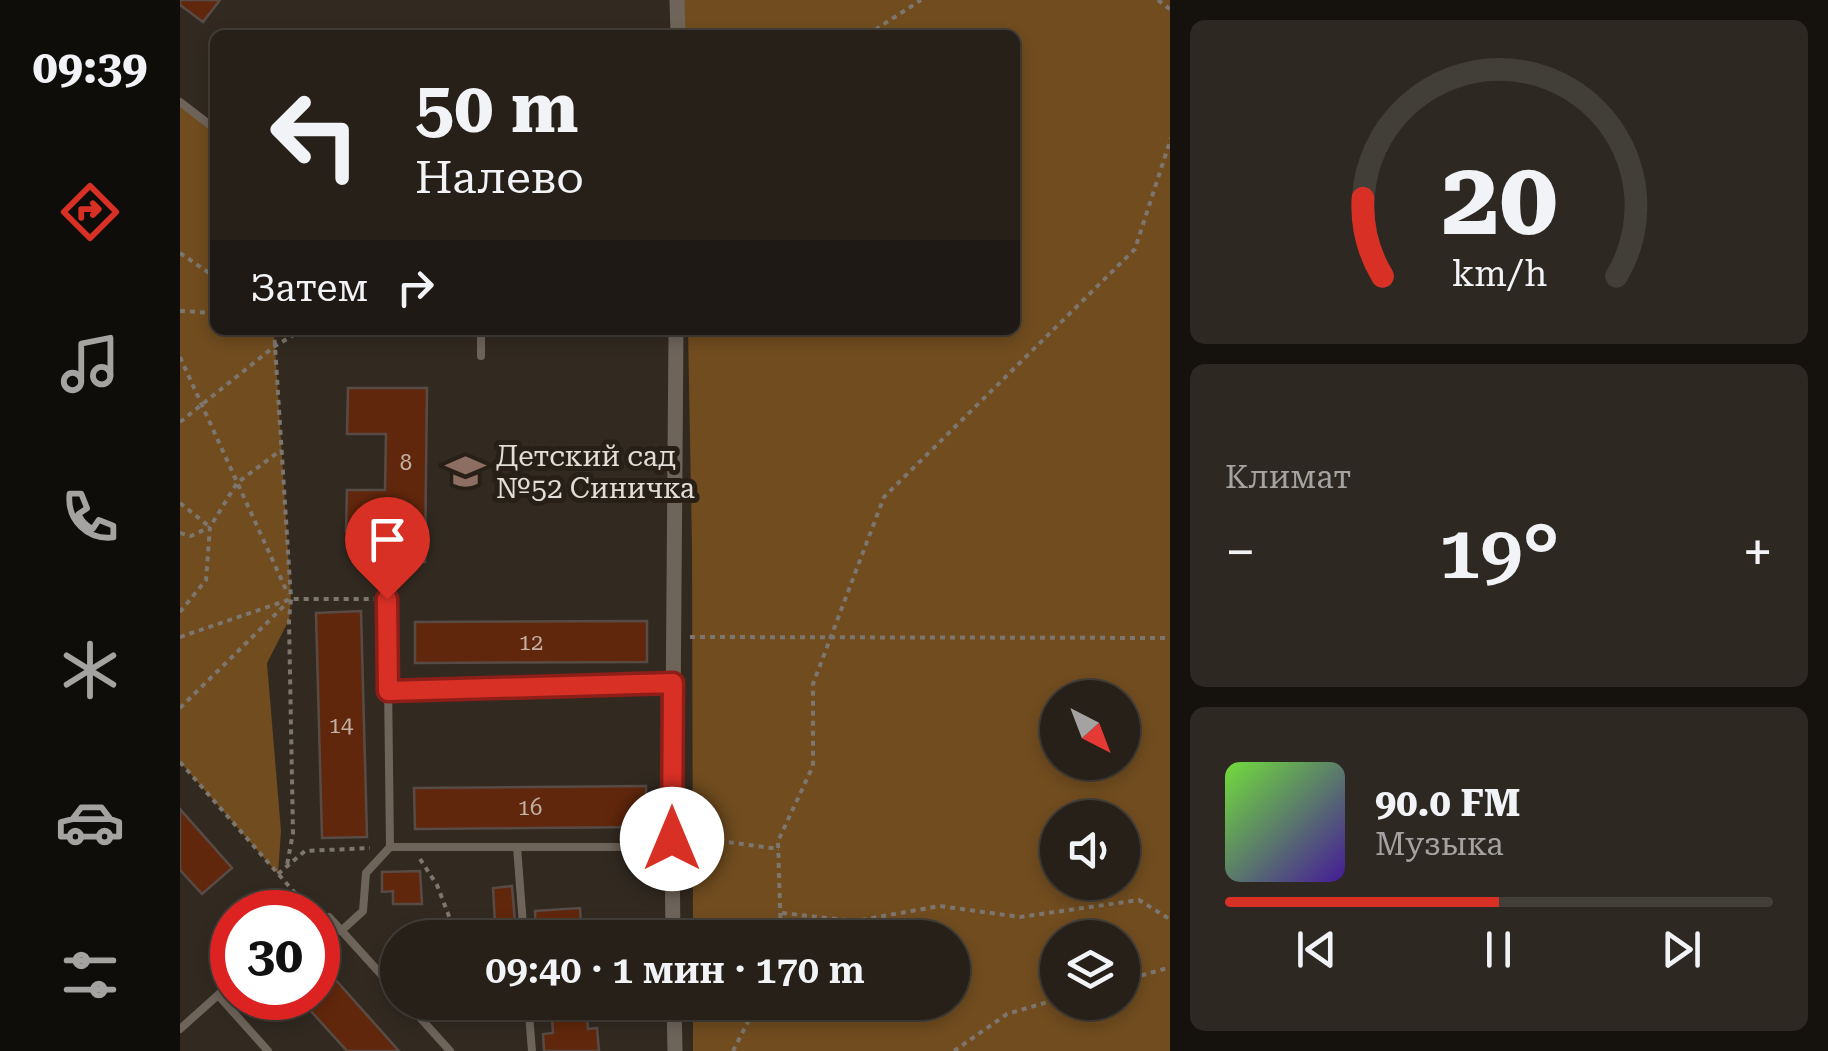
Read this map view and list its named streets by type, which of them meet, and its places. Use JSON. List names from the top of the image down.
{
  "places": {
    "school or university": ["Детский сад №52 Синичка"]
  },
  "house_numbers": [
    "8",
    "12",
    "14",
    "16"
  ],
  "north": "bottom right",
  "page": {
    "tabs": "09:39",
    "turn": ["50 m", "Налево"],
    "then": "Затем",
    "tile": "Климат",
    "heat": ["−", "19°", "+"],
    "song": ["90.0 FM", "Музыка"],
    "limit": "30",
    "trip": "09:40 · 1 мин · 170 m",
    "gauge": ["20", "km/h"]
  }
}
